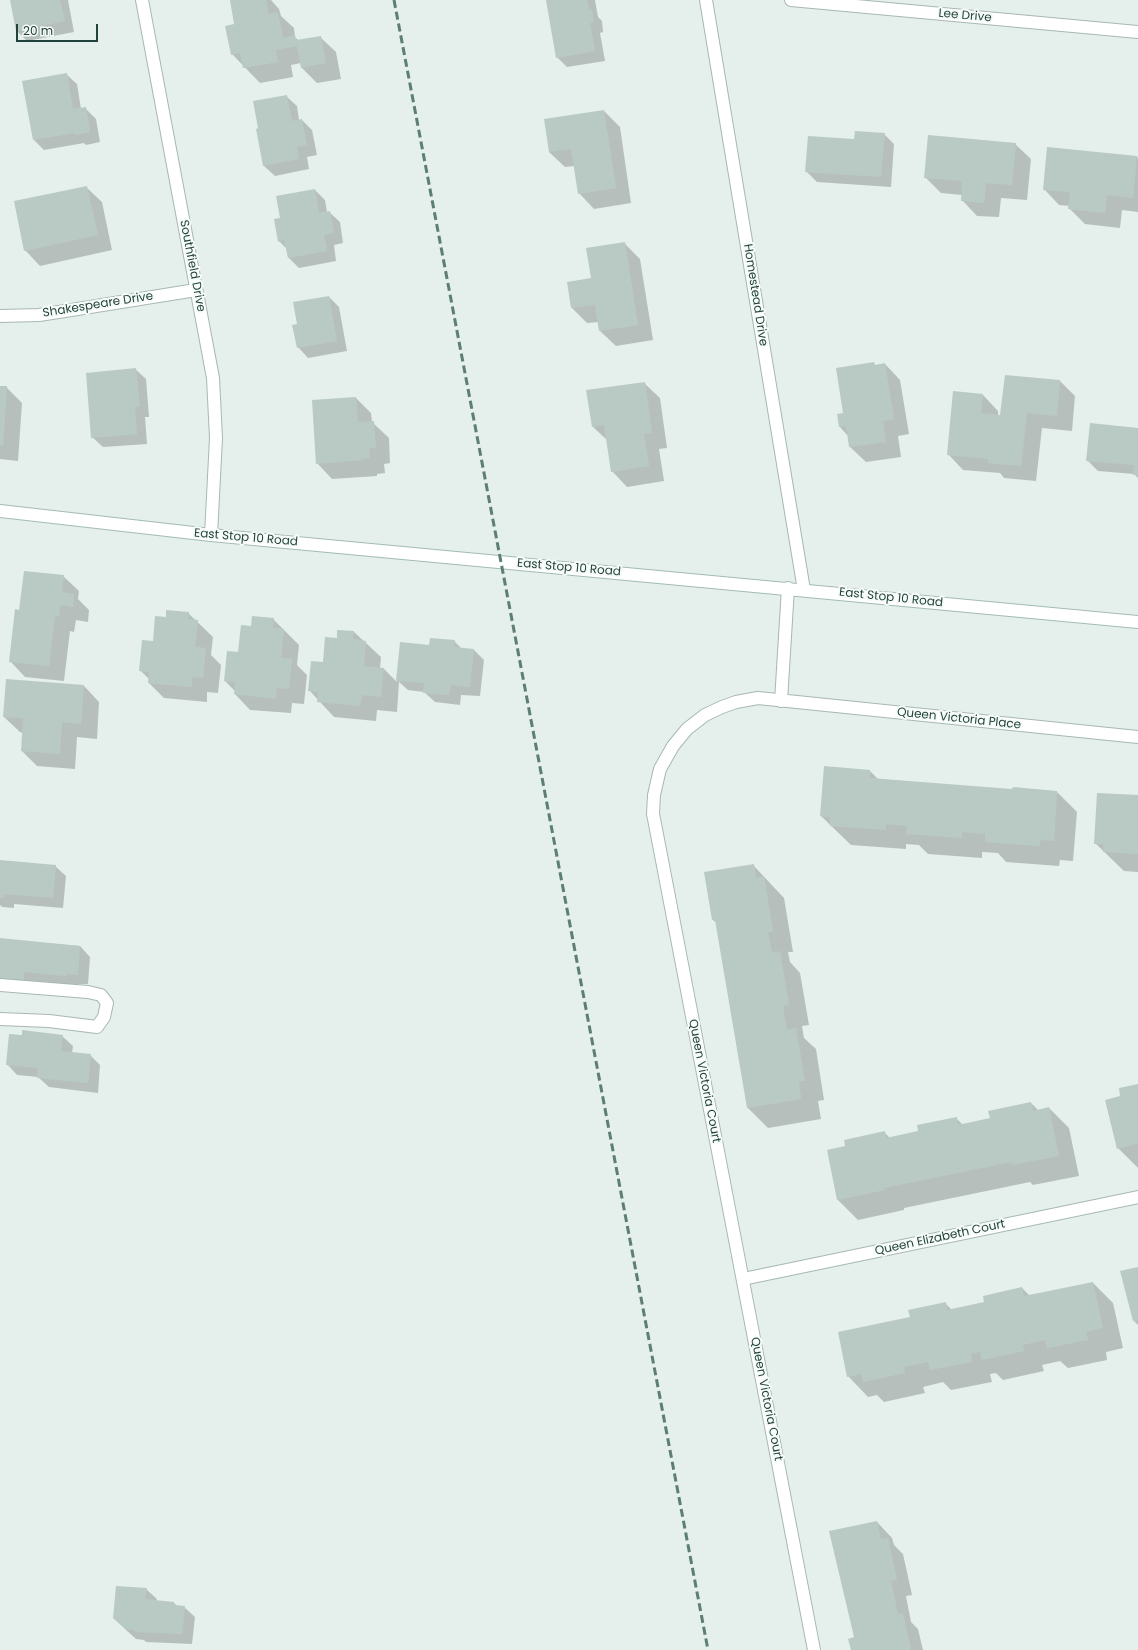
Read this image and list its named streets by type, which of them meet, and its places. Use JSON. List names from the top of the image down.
{
  "streets": {
    "street": [
      "Lee Drive",
      "Southfield Drive",
      "Homestead Drive",
      "Shakespeare Drive",
      "East Stop 10 Road",
      "Queen Victoria Place",
      "Queen Victoria Court",
      "Queen Elizabeth Court"
    ]
  },
  "crossings": [
    ["Southfield Drive", "Shakespeare Drive"],
    ["Southfield Drive", "East Stop 10 Road"],
    ["Homestead Drive", "East Stop 10 Road"],
    ["Queen Victoria Place", "Queen Victoria Court"],
    ["Queen Victoria Court", "Queen Elizabeth Court"]
  ],
  "scale_bar": "20 m"
}
